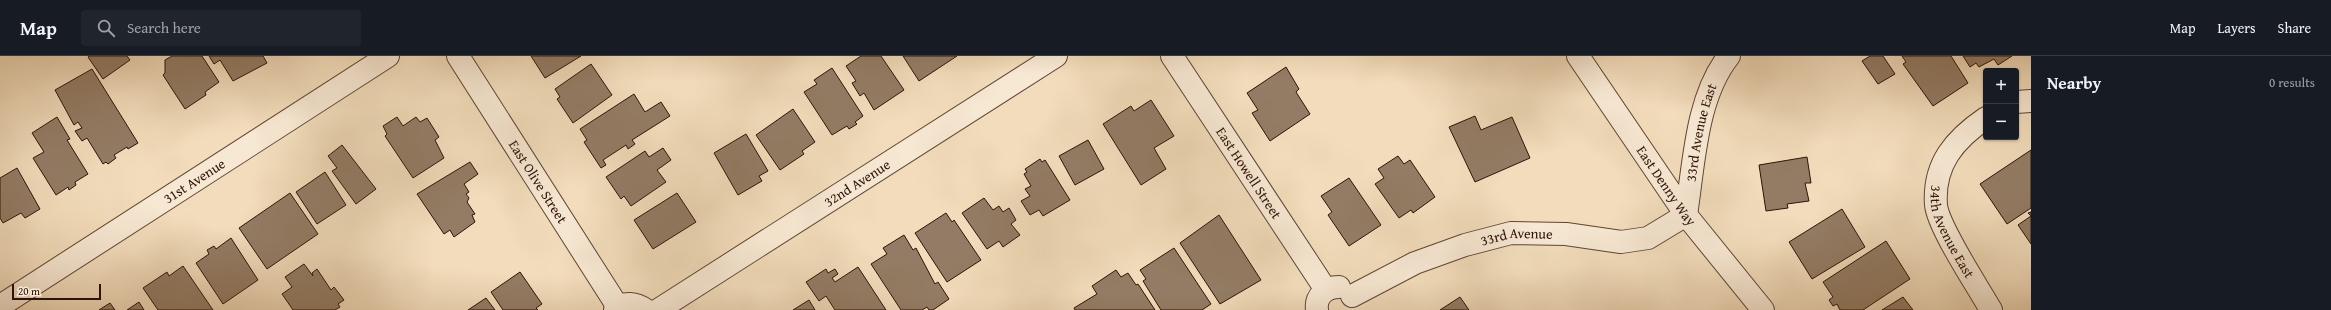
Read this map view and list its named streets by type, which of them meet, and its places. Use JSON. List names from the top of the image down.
{
  "streets": {
    "street": [
      "33rd Avenue East",
      "East Howell Street",
      "31st Avenue",
      "East Olive Street",
      "32nd Avenue",
      "East Denny Way",
      "34th Avenue East",
      "33rd Avenue"
    ]
  },
  "crossings": [
    ["33rd Avenue East", "East Denny Way"],
    ["33rd Avenue East", "33rd Avenue"],
    ["East Denny Way", "33rd Avenue"]
  ],
  "scale_bar": "20 m",
  "page": {
    "header": "Map",
    "search": "Search here",
    "nav": ["Map", "Layers", "Share"],
    "heading": ["Nearby", "0 results"],
    "map_buttons": ["+", "−"],
    "scale": "20 m"
  }
}
